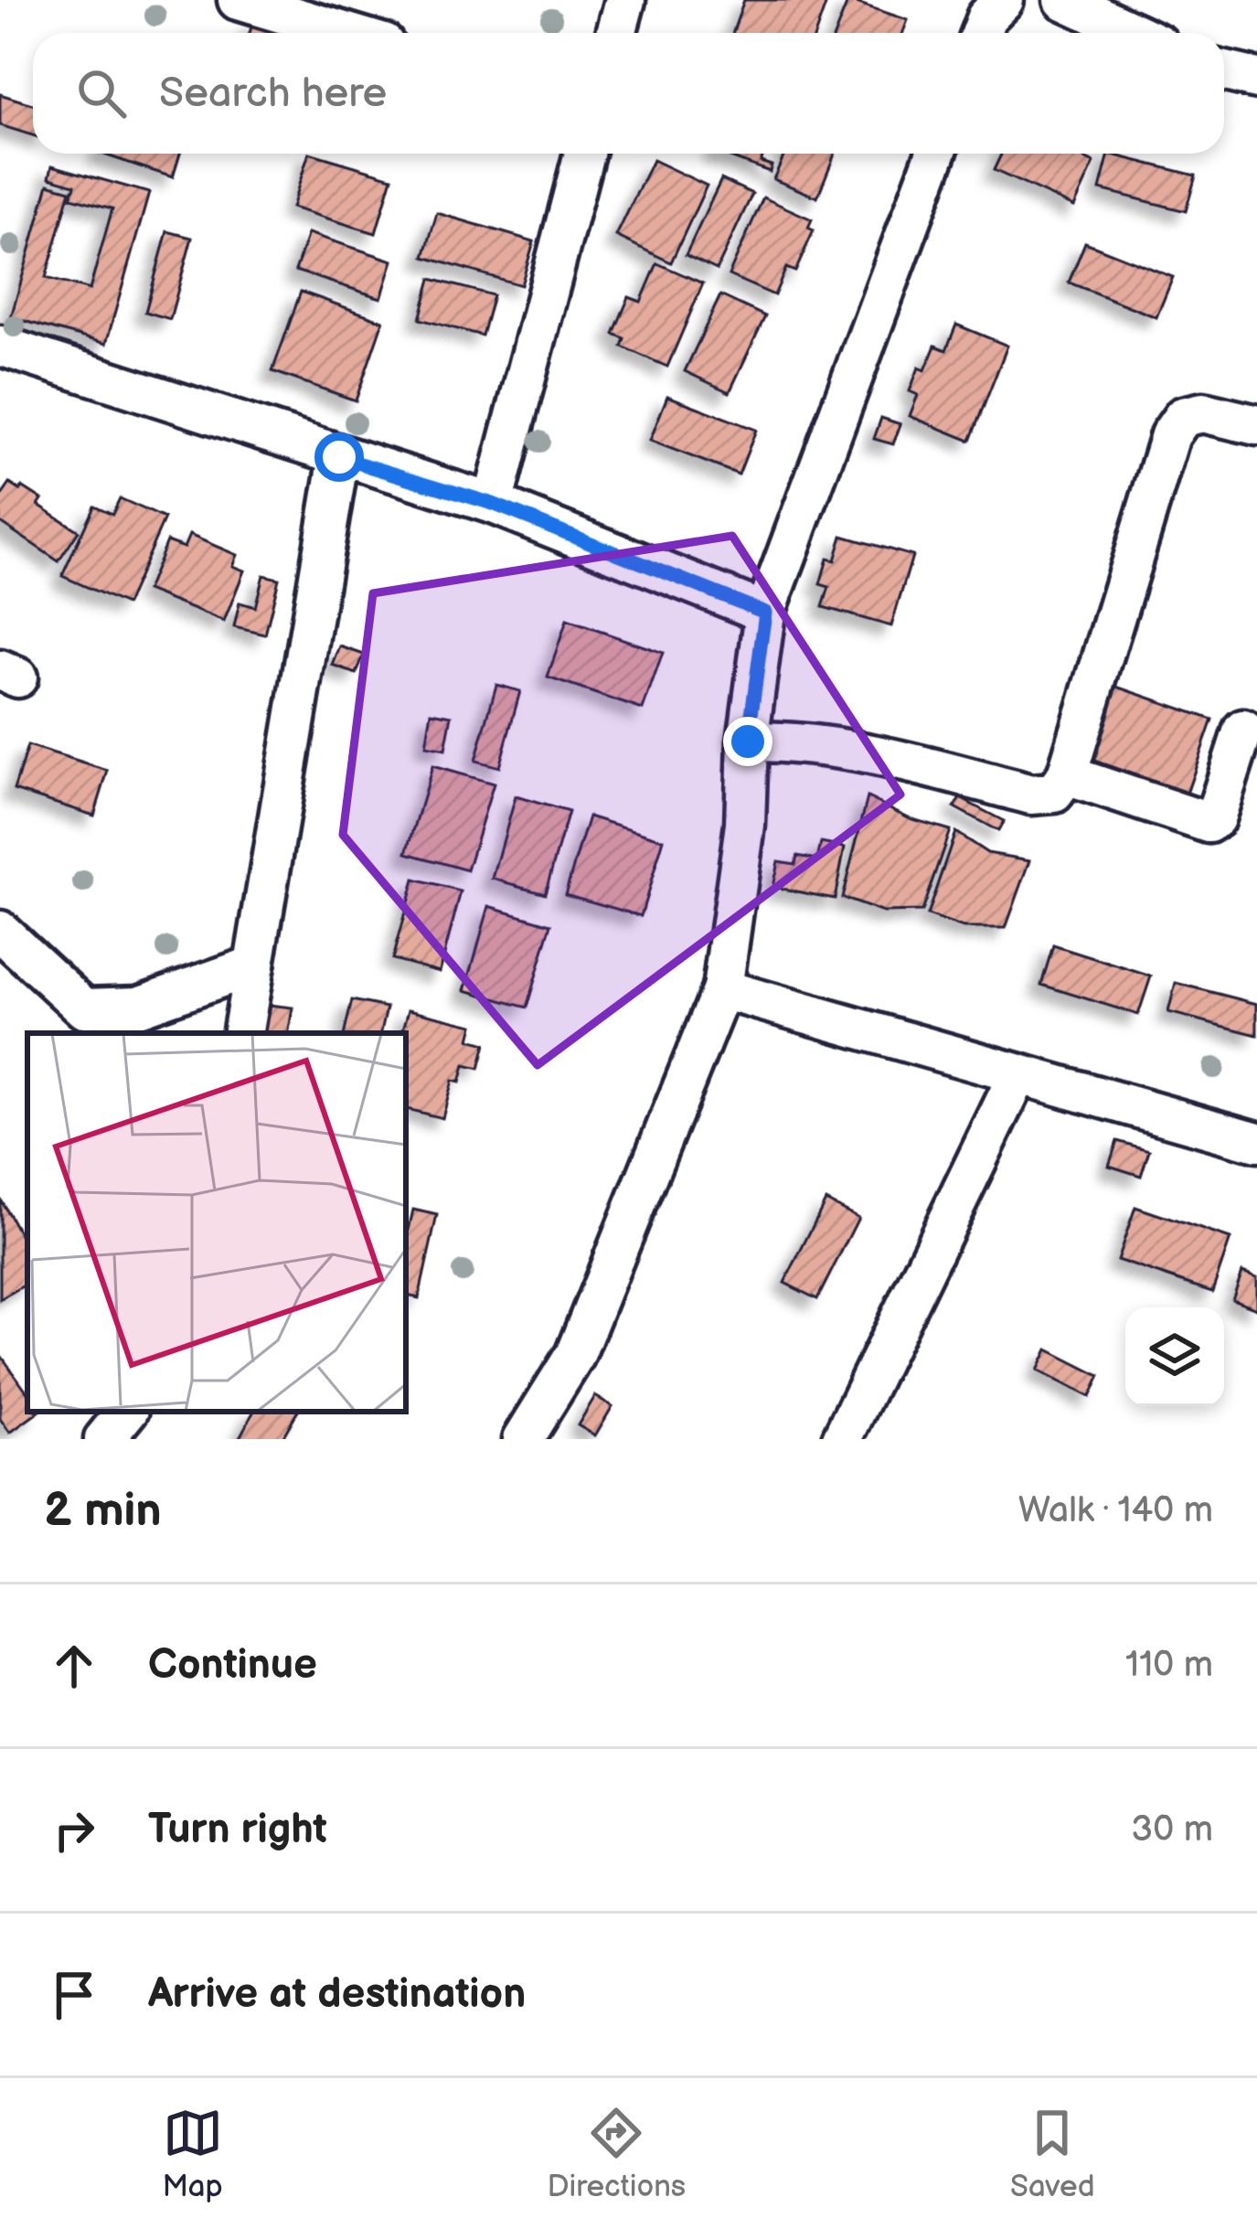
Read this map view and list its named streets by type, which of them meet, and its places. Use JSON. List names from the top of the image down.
{
  "page": {
    "search": "Search here",
    "heading": ["2 min", "Walk · 140 m"],
    "list": [
      ["Continue", "110 m"],
      ["Turn right", "30 m"],
      "Arrive at destination"
    ],
    "nav": ["Map", "Directions", "Saved"]
  }
}
